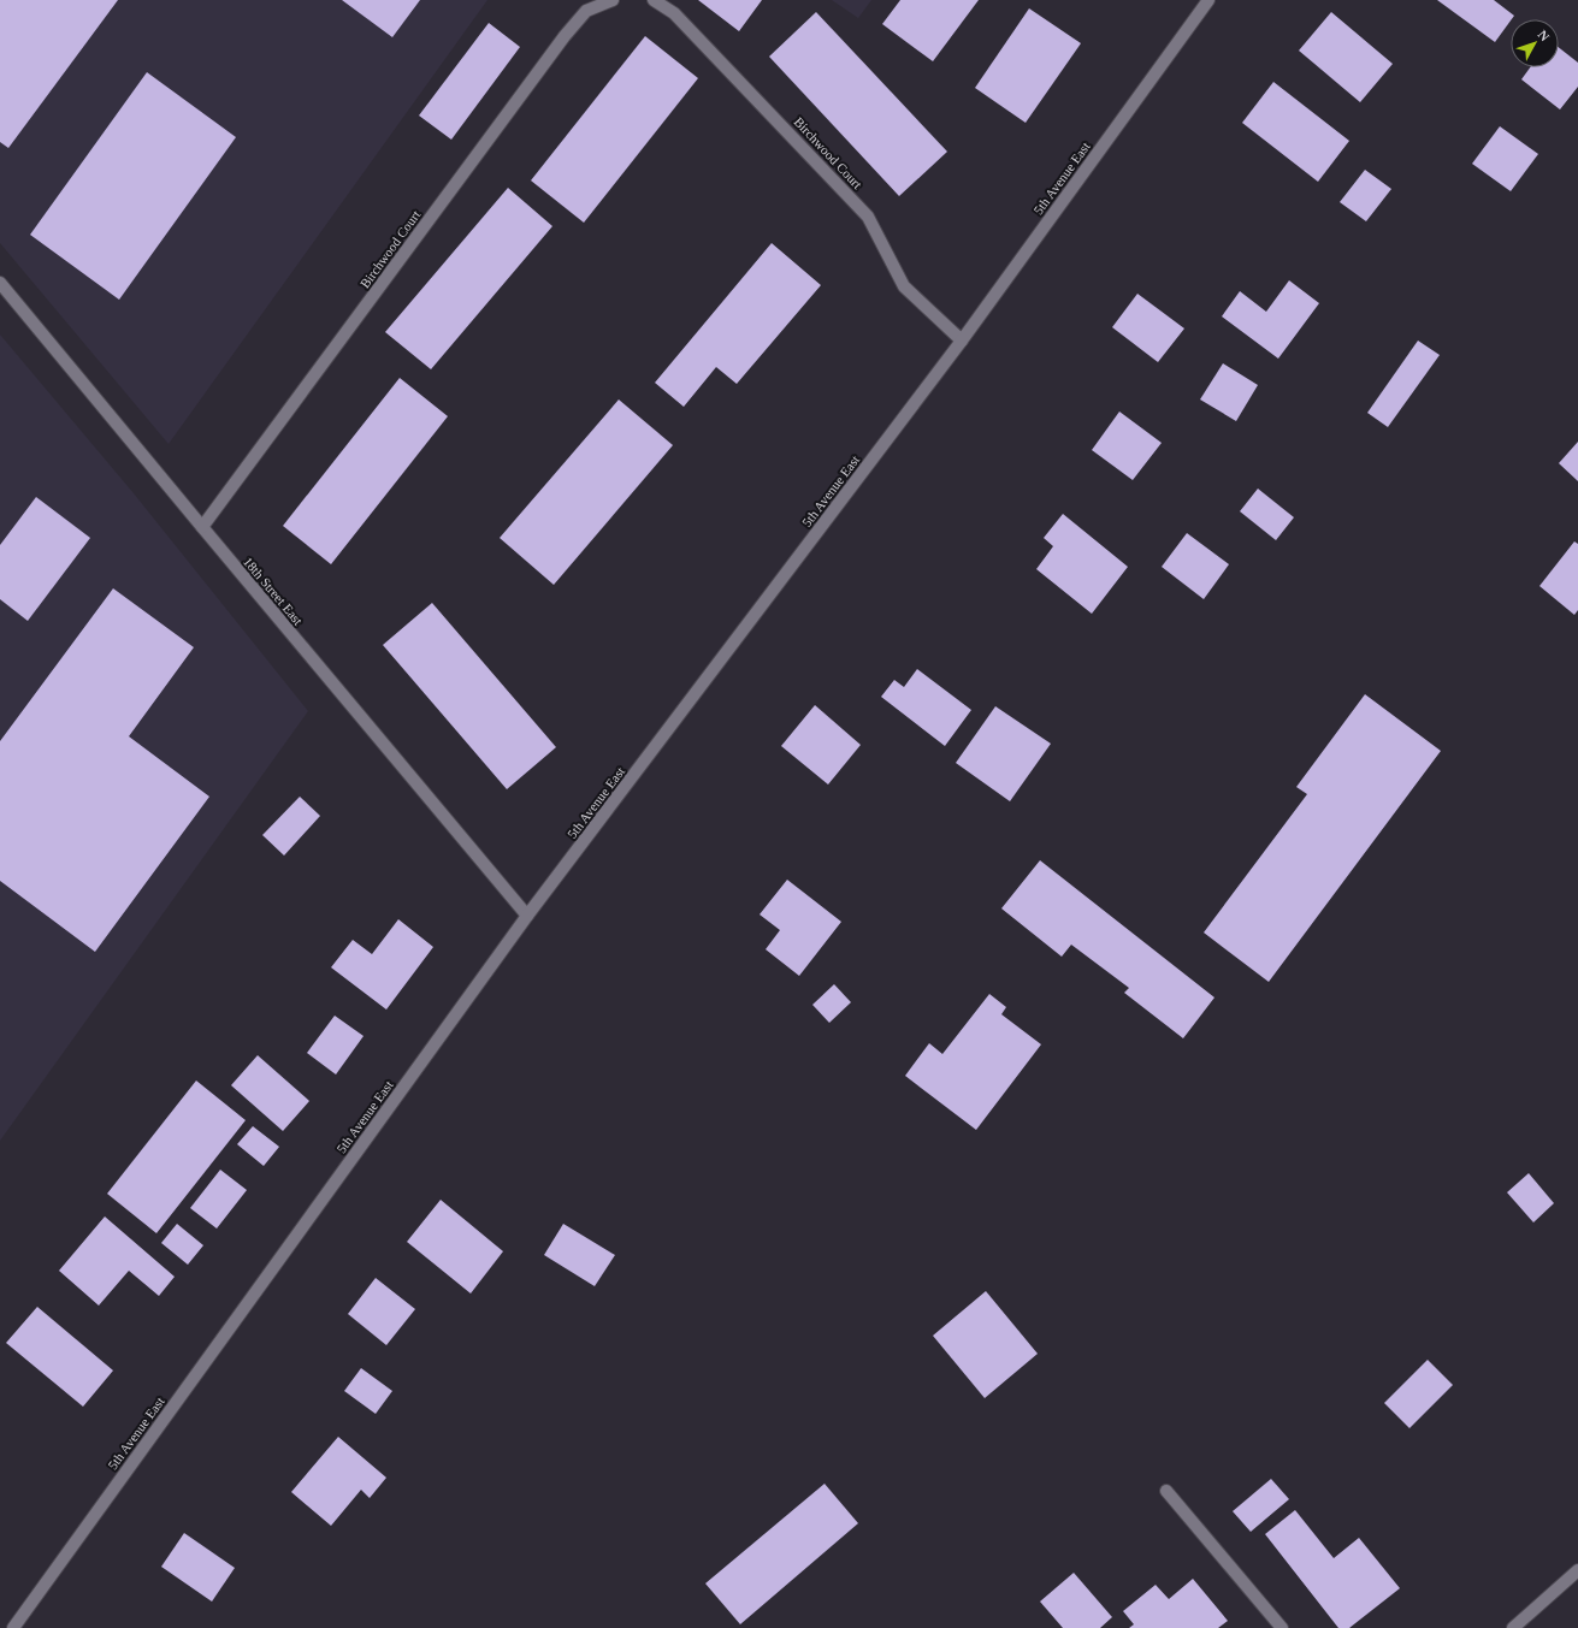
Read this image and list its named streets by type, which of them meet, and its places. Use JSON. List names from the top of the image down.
{
  "streets": {
    "street": ["Birchwood Court", "5th Avenue East", "18th Street East"]
  },
  "crossings": [
    ["Birchwood Court", "5th Avenue East"],
    ["Birchwood Court", "18th Street East"],
    ["5th Avenue East", "18th Street East"]
  ],
  "north": "top right"
}
